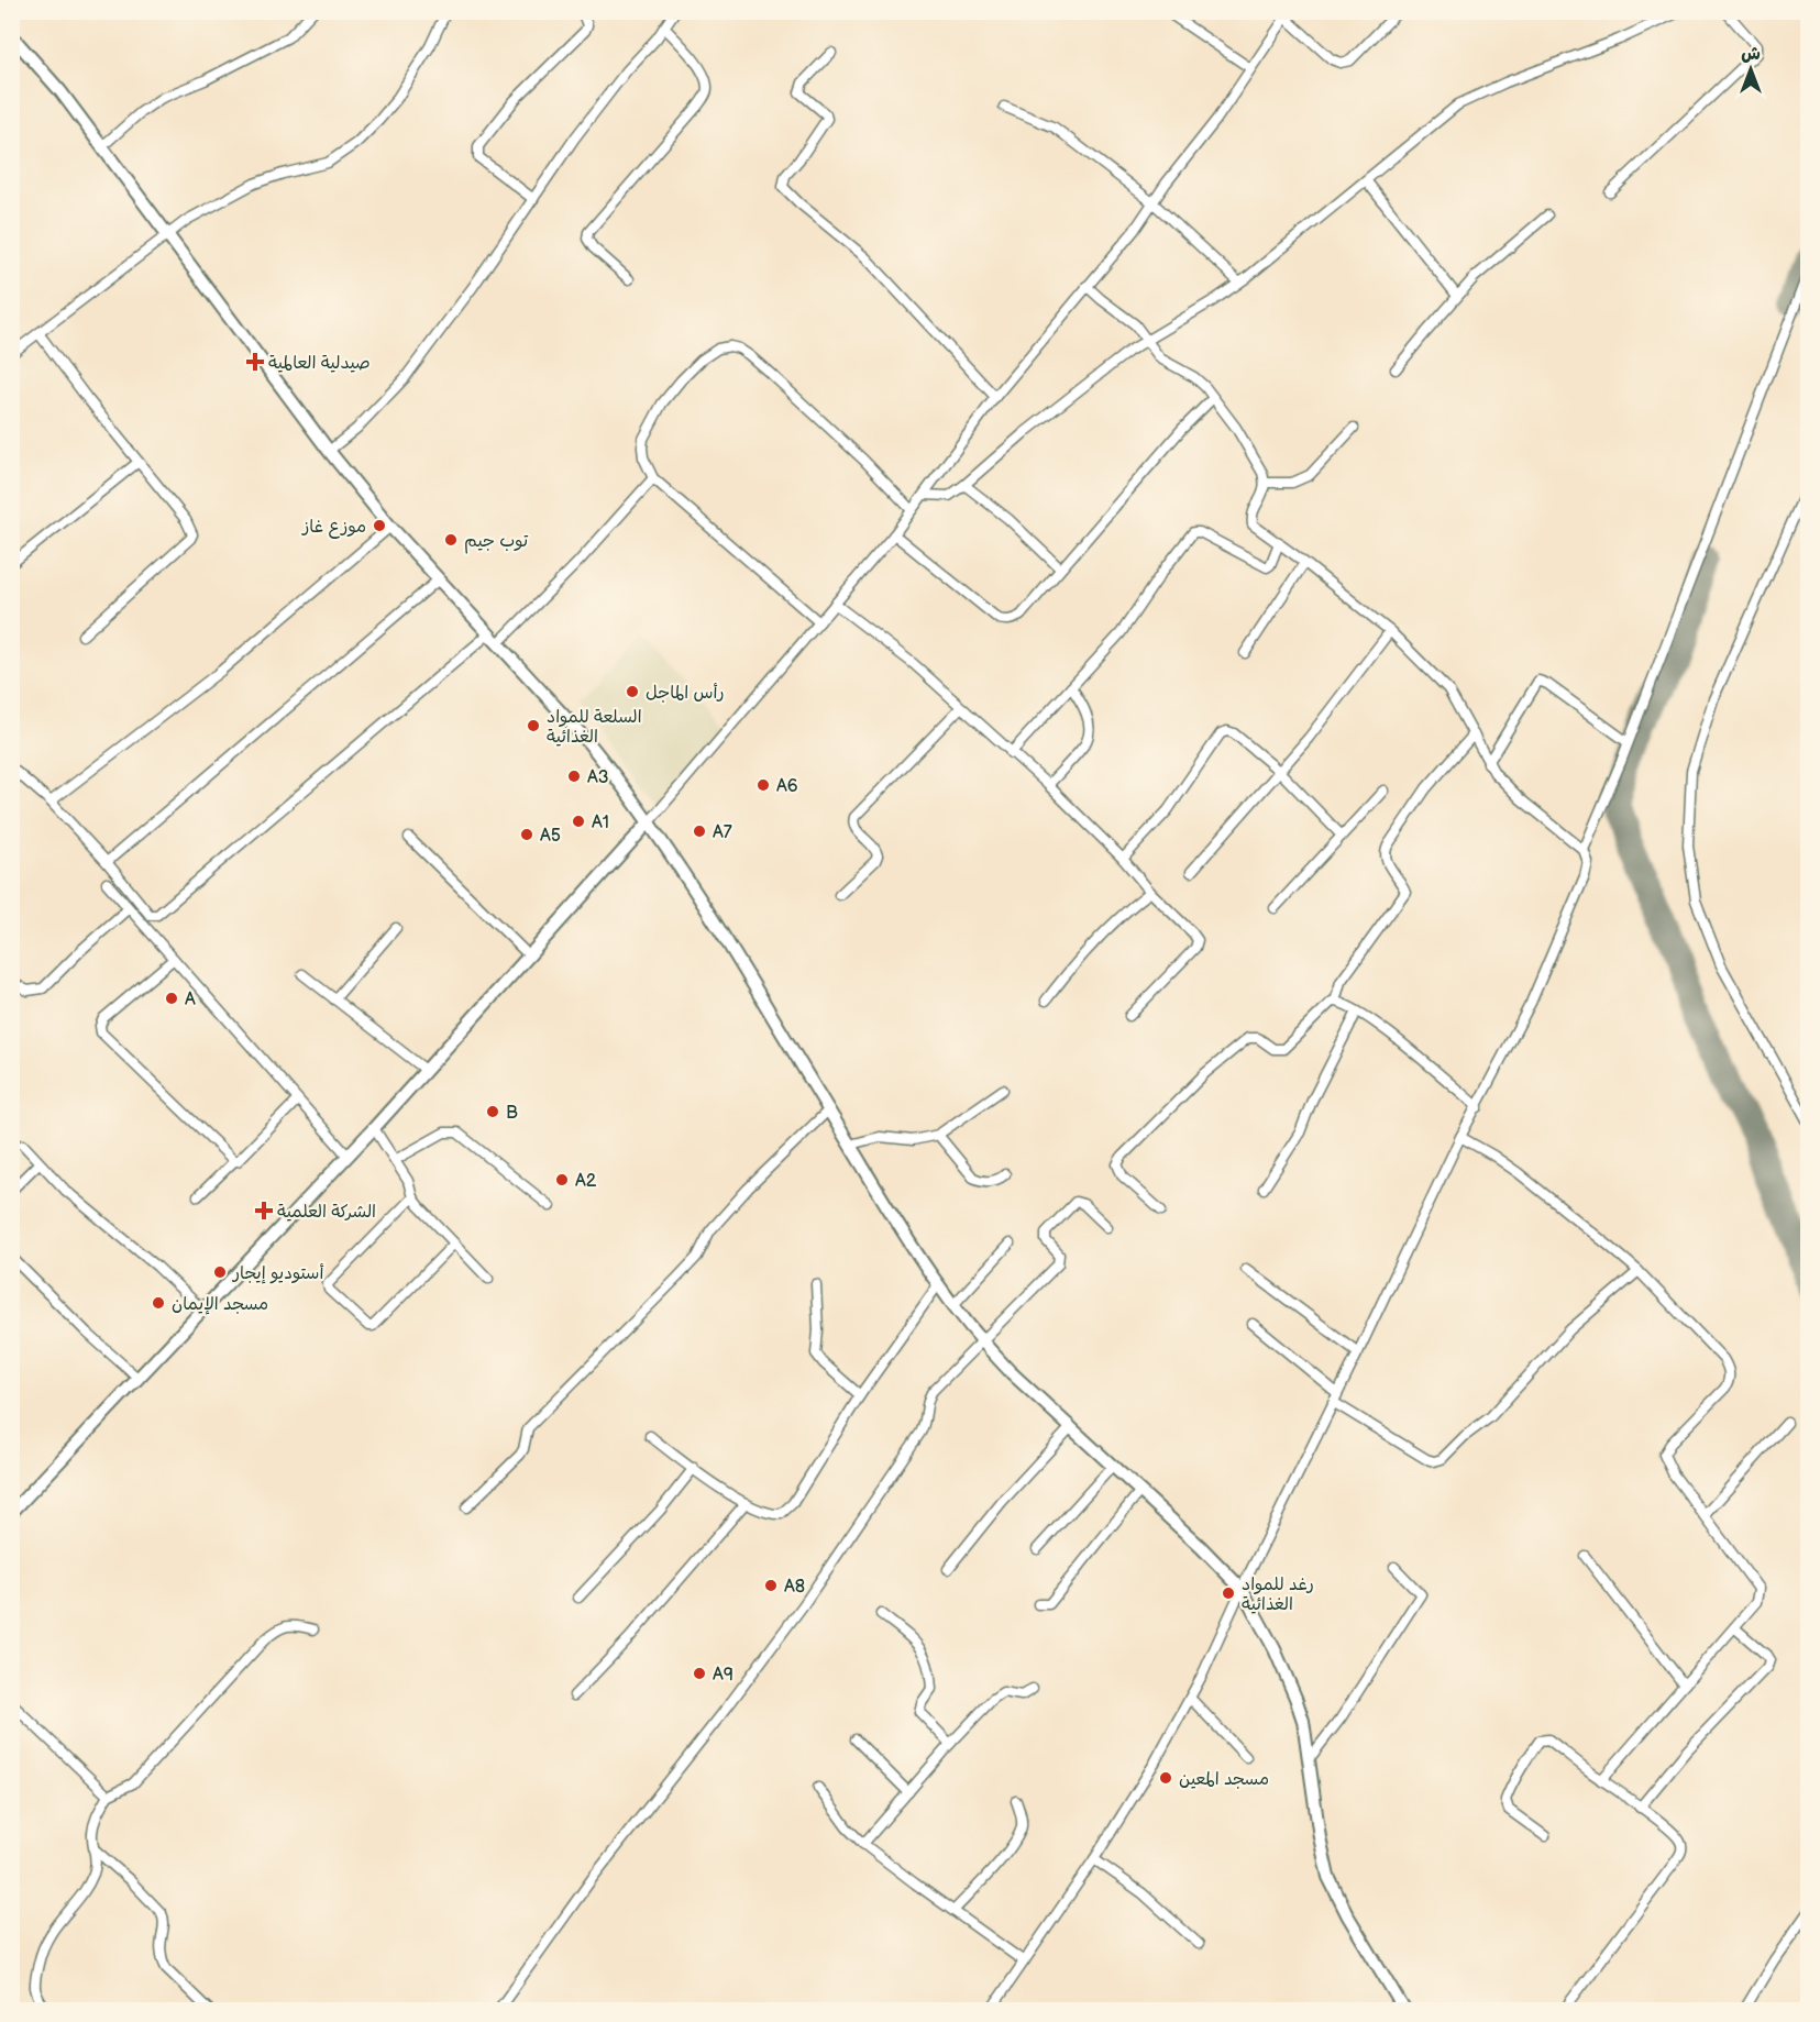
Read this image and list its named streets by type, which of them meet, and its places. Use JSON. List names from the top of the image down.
{
  "places": {
    "health": ["صيدلية العالمية", "الشركة العلمية"],
    "other": [
      "موزع غاز",
      "توب جيم",
      "رأس الماجل",
      "السلعة للمواد الغذائية",
      "A3",
      "A6",
      "A1",
      "A7",
      "A5",
      "A",
      "B",
      "A2",
      "أستوديو إيجار",
      "مسجد الإيمان",
      "A8",
      "رغد للمواد الغذائية",
      "A9",
      "مسجد المعين"
    ]
  },
  "north": "top"
}
